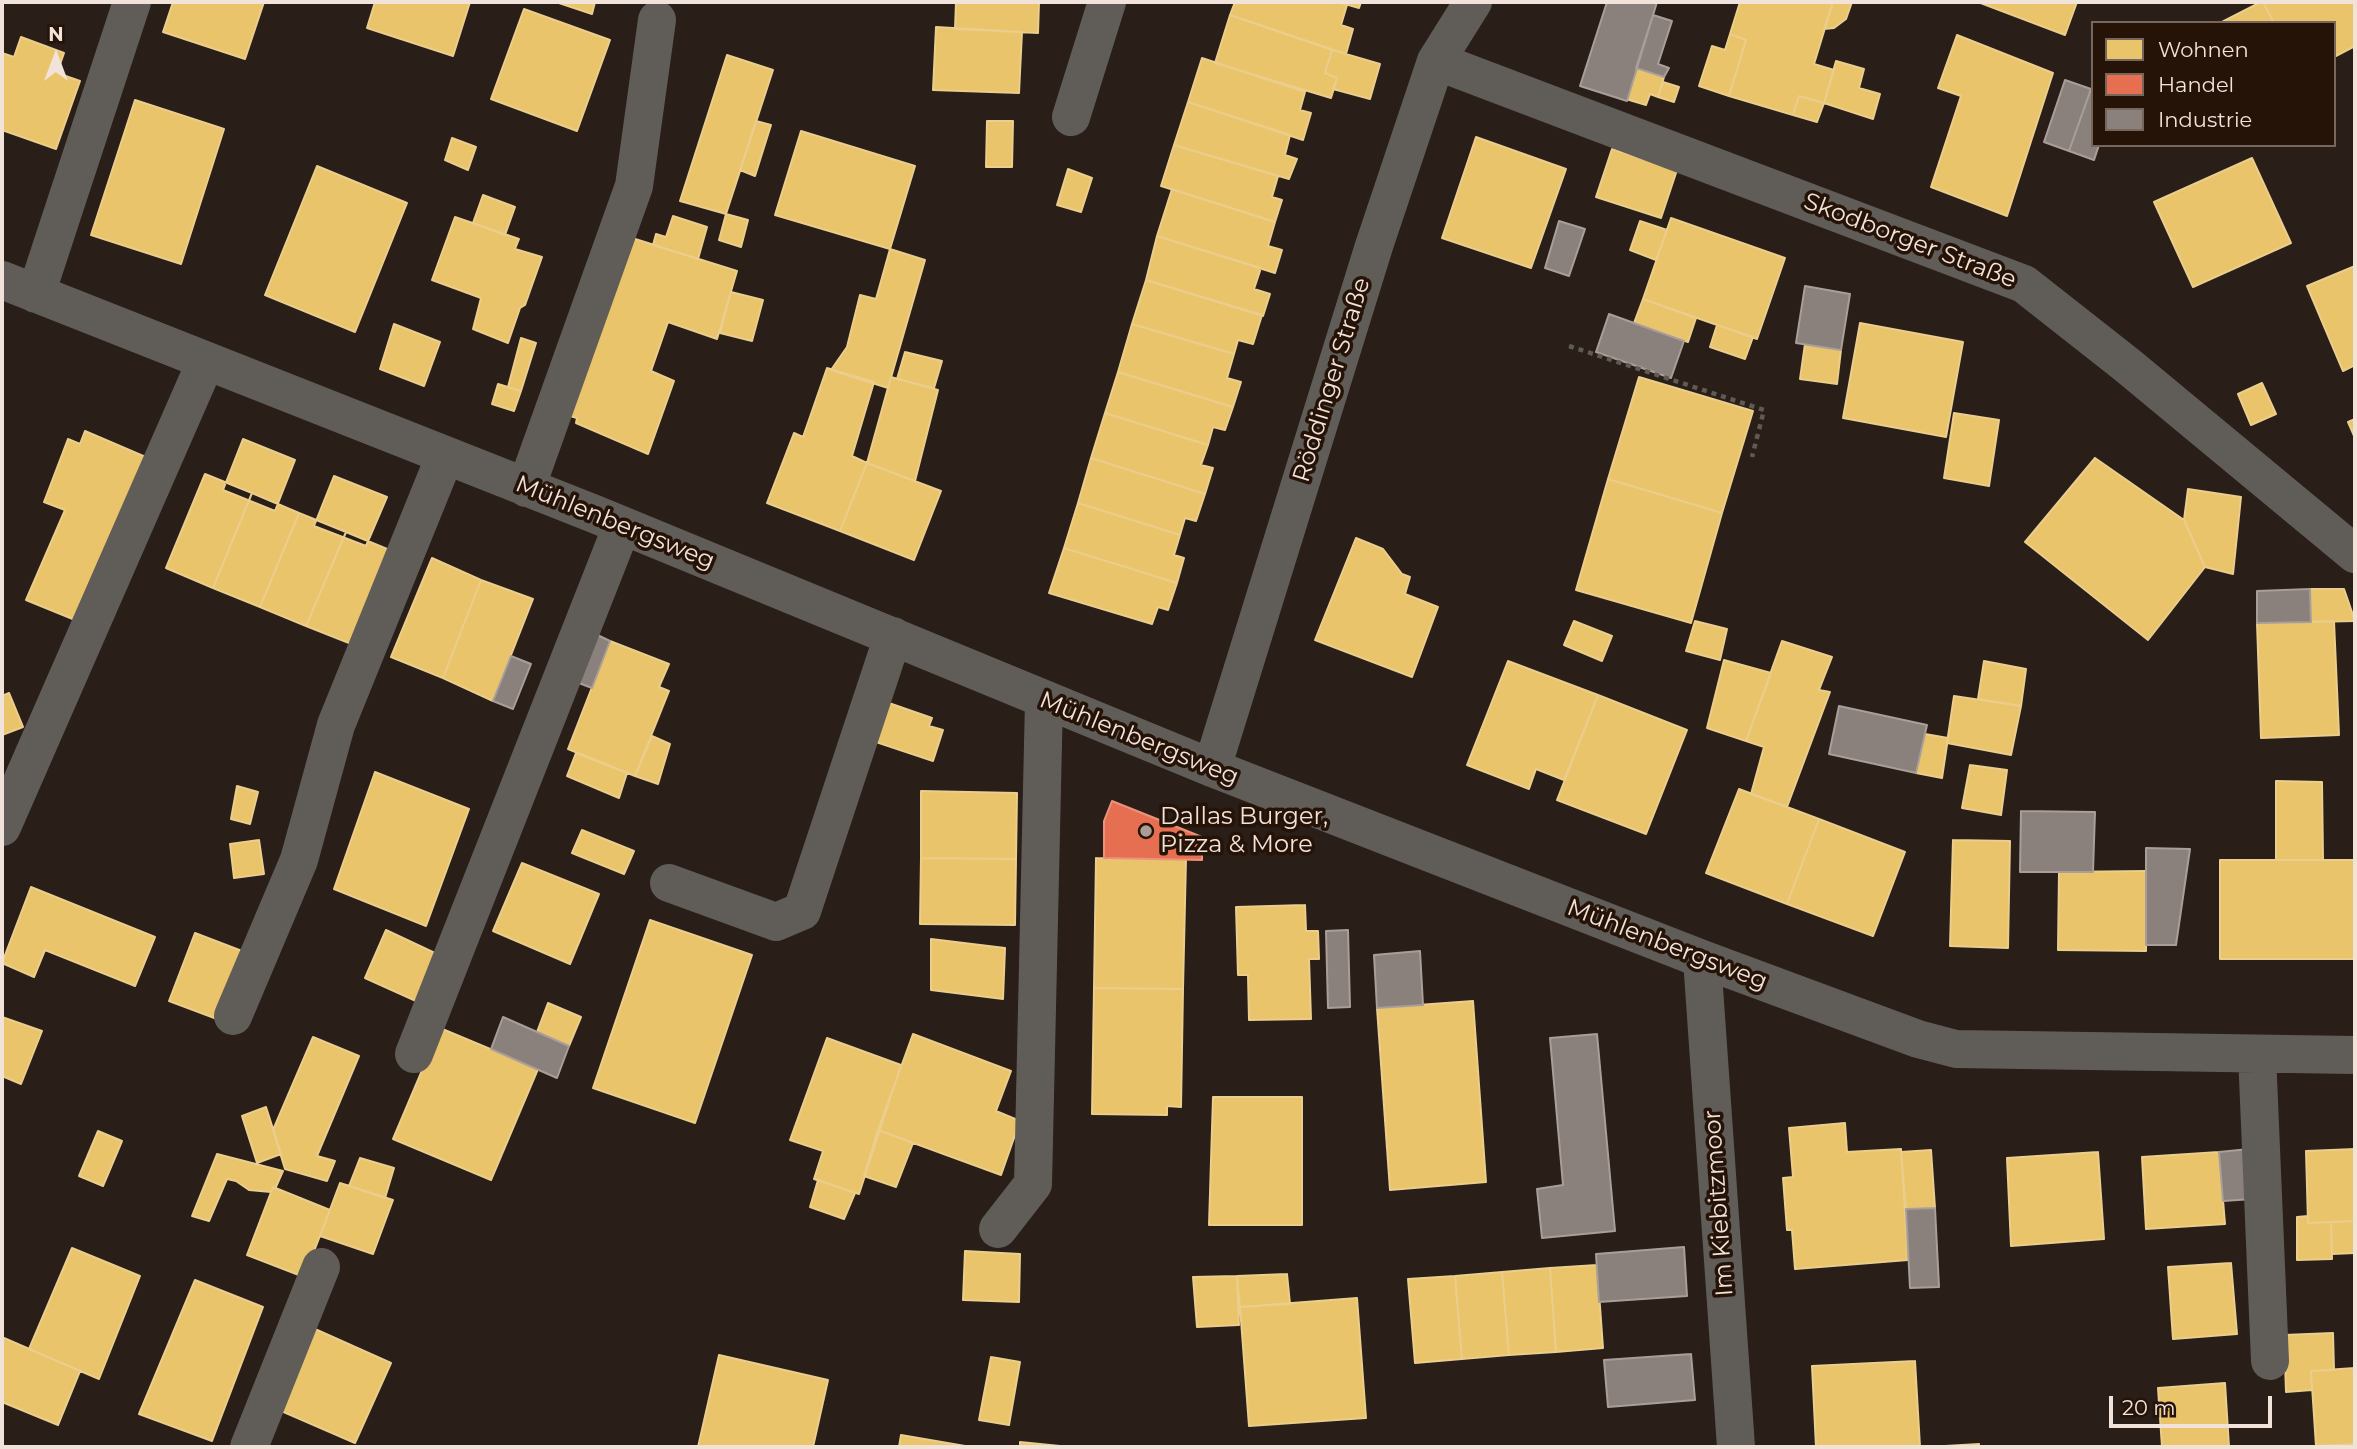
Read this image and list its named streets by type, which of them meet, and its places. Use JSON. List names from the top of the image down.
{
  "streets": {
    "street": [
      "Skodborger Straße",
      "Röddinger Straße",
      "Mühlenbergsweg",
      "Im Kiebitzmoor"
    ]
  },
  "crossings": [
    ["Skodborger Straße", "Röddinger Straße"],
    ["Röddinger Straße", "Mühlenbergsweg"],
    ["Mühlenbergsweg", "Im Kiebitzmoor"]
  ],
  "places": ["Dallas Burger, Pizza & More"],
  "legend": ["Wohnen", "Handel", "Industrie"],
  "scale_bar": "20 m",
  "north": "top"
}
